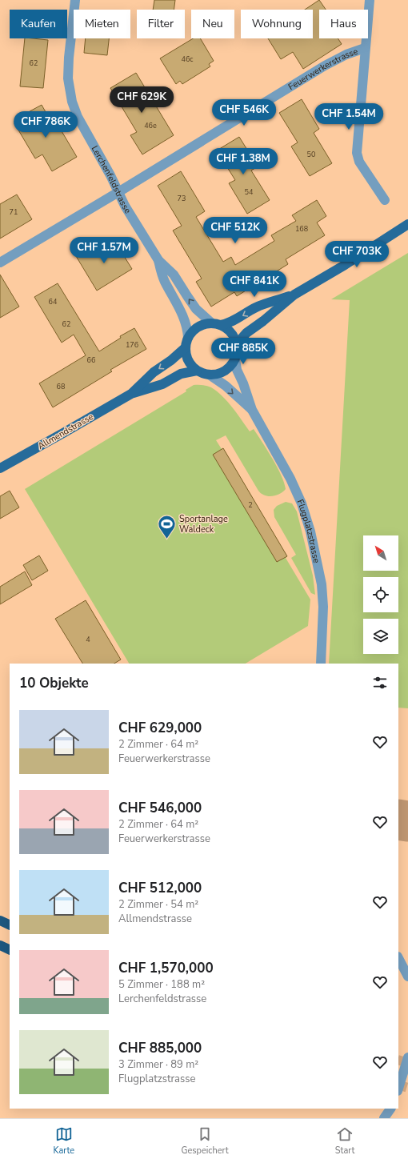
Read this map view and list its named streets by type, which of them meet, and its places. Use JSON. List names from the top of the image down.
{
  "streets": {
    "main road": ["Allmendstrasse"],
    "street": ["Feuerwerkerstrasse", "Lerchenfeldstrasse", "Flugplatzstrasse"]
  },
  "crossings": [
    ["Feuerwerkerstrasse", "Lerchenfeldstrasse"],
    ["Lerchenfeldstrasse", "Allmendstrasse"],
    ["Lerchenfeldstrasse", "Flugplatzstrasse"],
    ["Allmendstrasse", "Flugplatzstrasse"]
  ],
  "places": {
    "sports": ["Sportanlage Waldeck"]
  },
  "house_numbers": [
    "46c",
    "62",
    "46e",
    "50",
    "54",
    "73",
    "71",
    "168",
    "64",
    "62",
    "176",
    "66",
    "68",
    "2",
    "4"
  ],
  "north": "top left",
  "page": {
    "chip": [
      "Kaufen",
      "Mieten",
      "Filter",
      "Neu",
      "Wohnung",
      "Haus"
    ],
    "price": [
      "CHF 629K",
      "CHF 546K",
      "CHF 1.54M",
      "CHF 786K",
      "CHF 1.38M",
      "CHF 512K",
      "CHF 1.57M",
      "CHF 703K",
      "CHF 841K",
      "CHF 885K"
    ],
    "heading": "10 Objekte",
    "list": [
      {
        "name": "CHF 629,000",
        "note": "2 Zimmer · 64 m² · Feuerwerkerstrasse"
      },
      {
        "name": "CHF 546,000",
        "note": "2 Zimmer · 64 m² · Feuerwerkerstrasse"
      },
      {
        "name": "CHF 512,000",
        "note": "2 Zimmer · 54 m² · Allmendstrasse"
      },
      {
        "name": "CHF 1,570,000",
        "note": "5 Zimmer · 188 m² · Lerchenfeldstrasse"
      },
      {
        "name": "CHF 885,000",
        "note": "3 Zimmer · 89 m² · Flugplatzstrasse"
      }
    ],
    "tabs": ["Karte", "Gespeichert", "Start"]
  }
}
